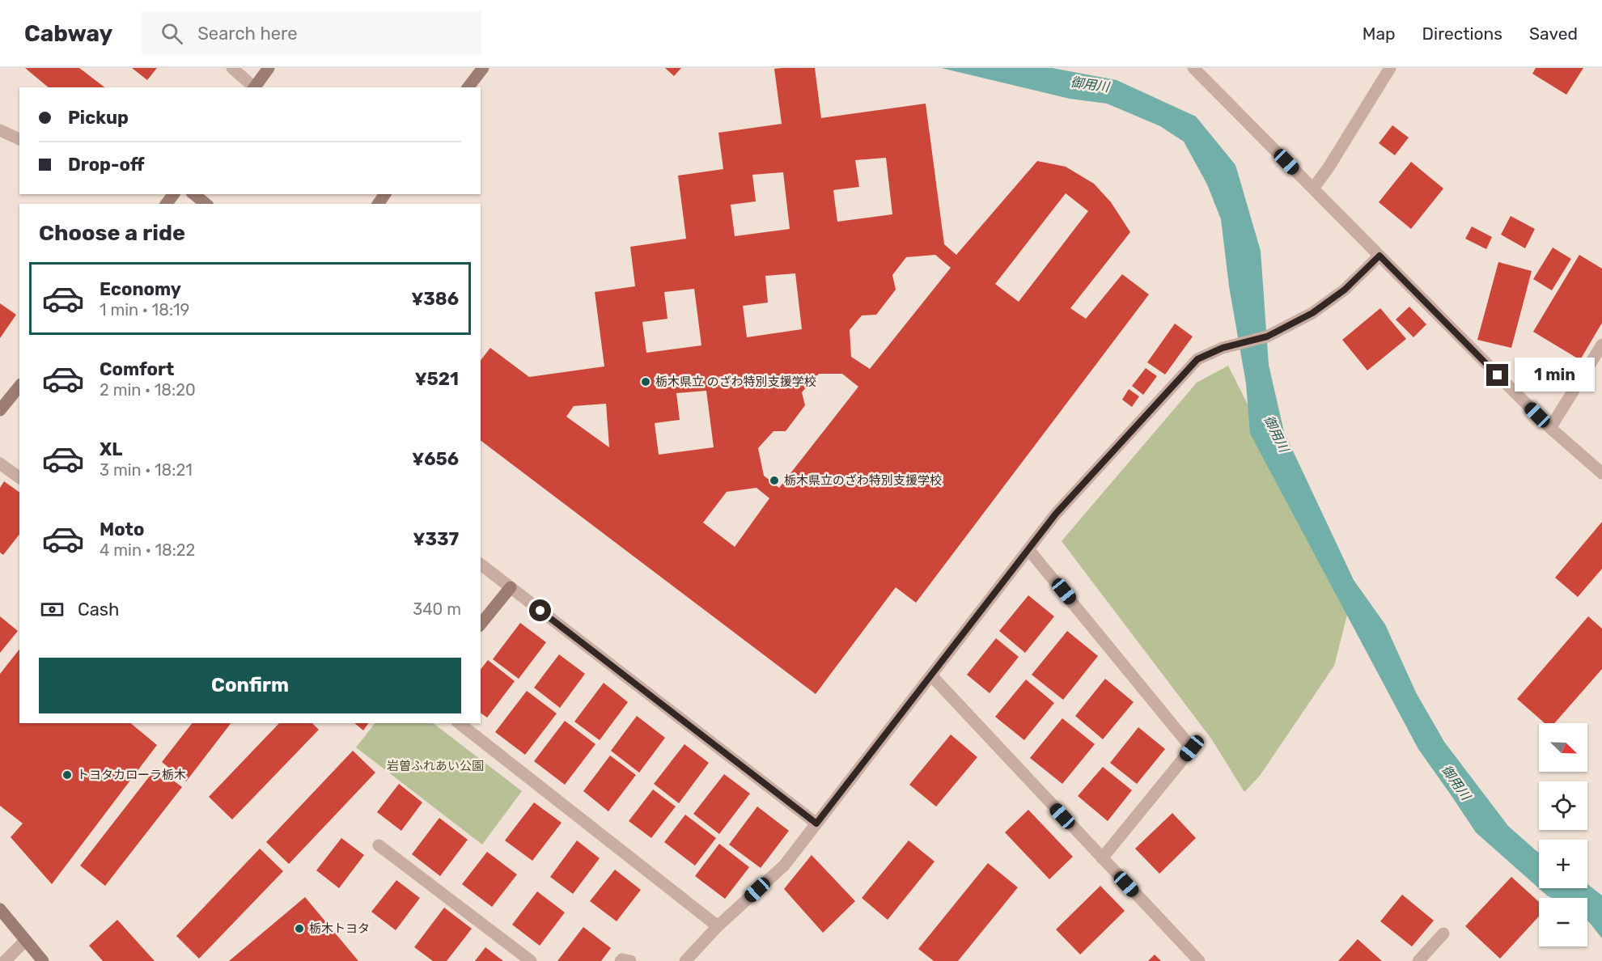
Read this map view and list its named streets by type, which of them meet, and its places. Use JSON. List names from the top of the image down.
{
  "water": ["御用川"],
  "parks": ["岩曽ふれあい公園"],
  "places": [
    "栃木県立 のざわ特別支援学校",
    "栃木県立のざわ特別支援学校",
    "トヨタカローラ栃木",
    "栃木トヨタ"
  ],
  "north": "bottom right",
  "page": {
    "header": "Cabway",
    "search": "Search here",
    "nav": ["Map", "Directions", "Saved"],
    "banner": ["Pickup", "Drop-off"],
    "heading": "Choose a ride",
    "list": [
      {
        "name": "Economy",
        "note": "1 min · 18:19",
        "value": "¥386"
      },
      {
        "name": "Comfort",
        "note": "2 min · 18:20",
        "value": "¥521"
      },
      {
        "name": "XL",
        "note": "3 min · 18:21",
        "value": "¥656"
      },
      {
        "name": "Moto",
        "note": "4 min · 18:22",
        "value": "¥337"
      }
    ],
    "bubble": "1 min",
    "pay": ["Cash", "340 m"],
    "buttons": "Confirm",
    "map_buttons": ["+", "−"]
  }
}
